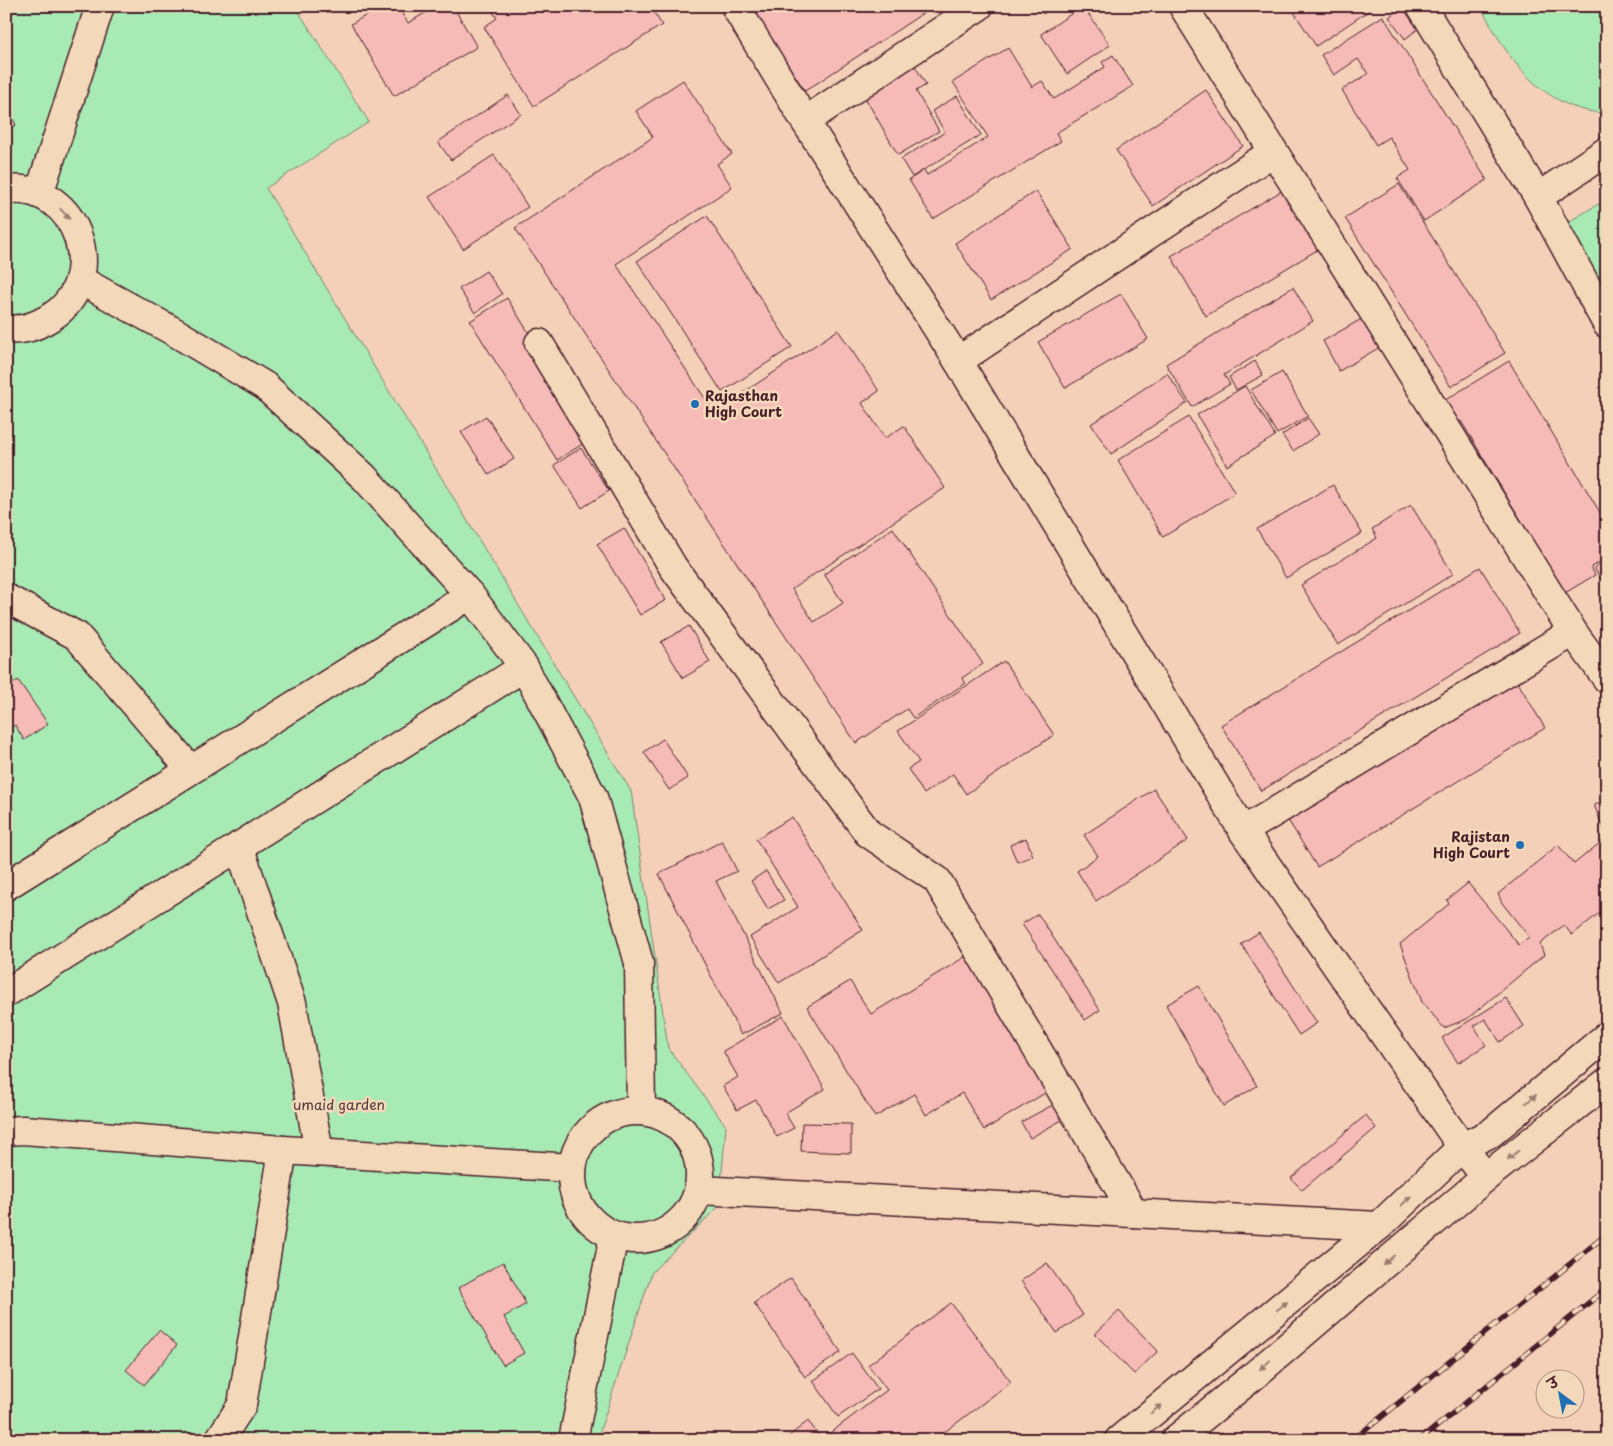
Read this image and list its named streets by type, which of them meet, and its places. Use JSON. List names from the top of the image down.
{
  "parks": ["umaid garden"],
  "places": ["Rajasthan High Court", "Rajistan High Court"],
  "north": "top left"
}
